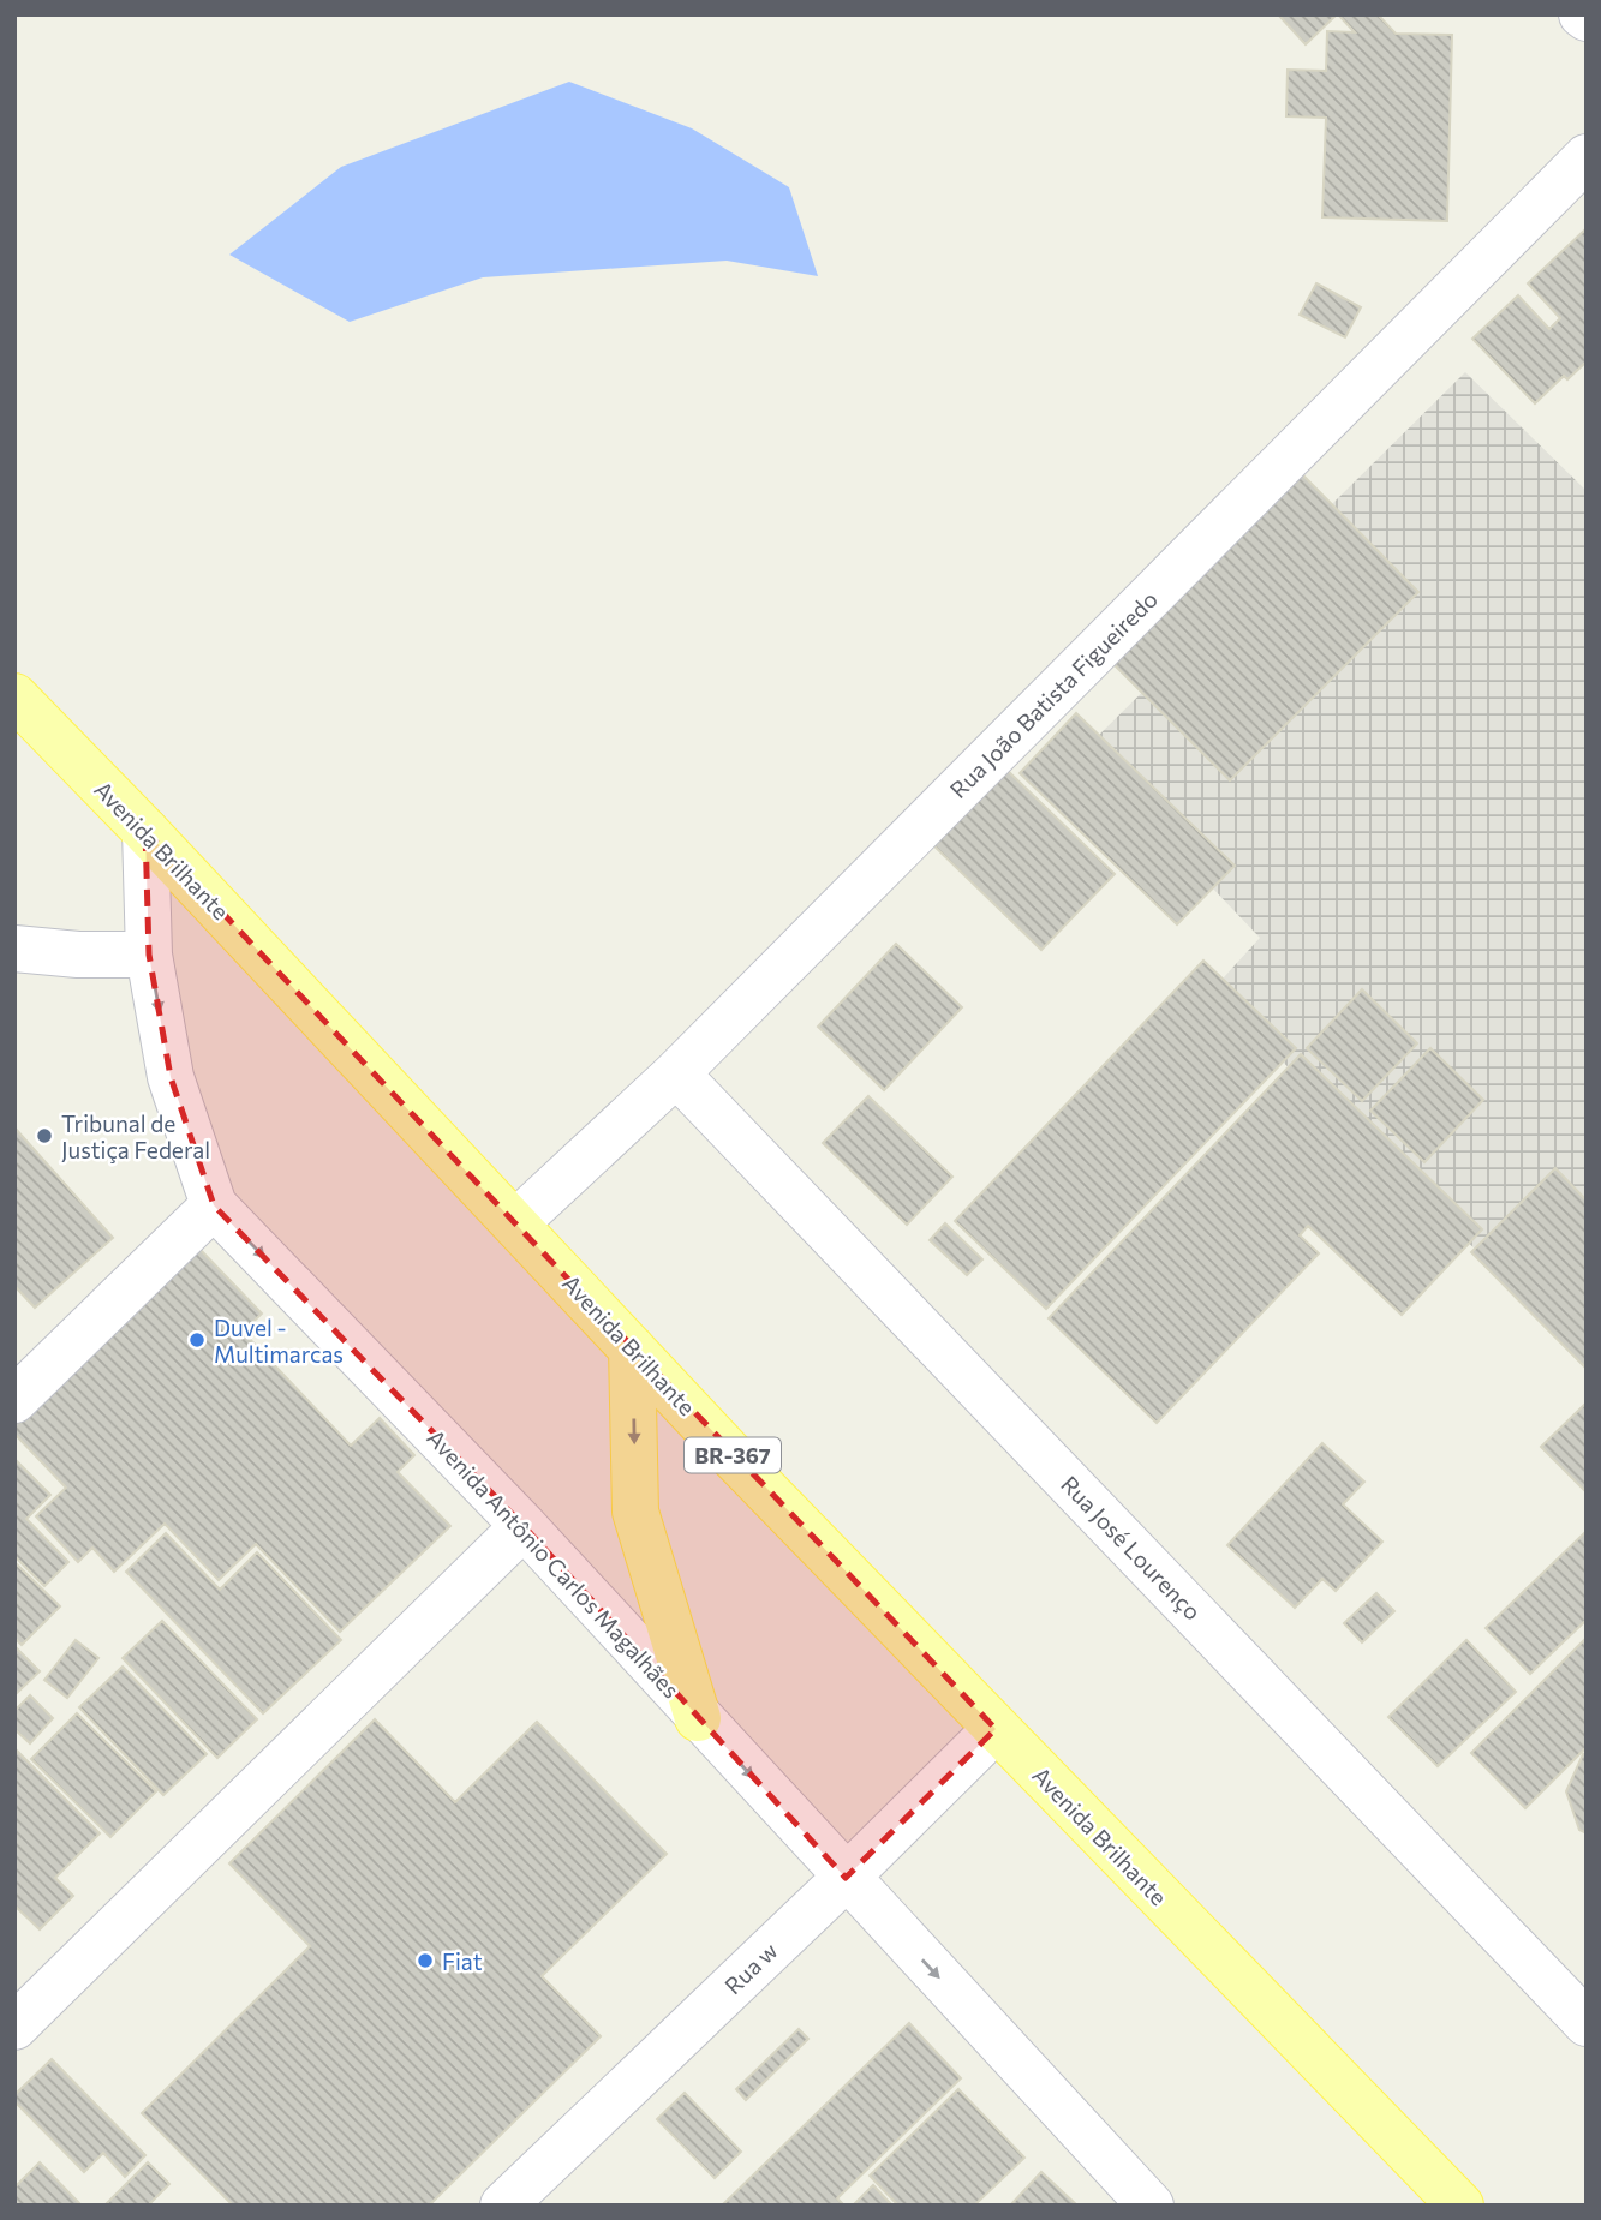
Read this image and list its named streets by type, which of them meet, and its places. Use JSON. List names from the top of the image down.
{
  "streets": {
    "main road": ["Avenida Brilhante", "BR-367"],
    "street": [
      "Rua João Batista Figueiredo",
      "Rua José Lourenço",
      "Avenida Antônio Carlos Magalhães",
      "Rua w"
    ]
  },
  "crossings": [
    ["Rua João Batista Figueiredo", "Avenida Brilhante"],
    ["Rua João Batista Figueiredo", "Rua José Lourenço"],
    ["Avenida Brilhante", "Avenida Antônio Carlos Magalhães"],
    ["Avenida Brilhante", "Rua w"],
    ["Avenida Antônio Carlos Magalhães", "Rua w"]
  ],
  "one_way": ["Avenida Antônio Carlos Magalhães"],
  "places": ["Tribunal de Justiça Federal", "Duvel - Multimarcas", "Fiat"]
}
